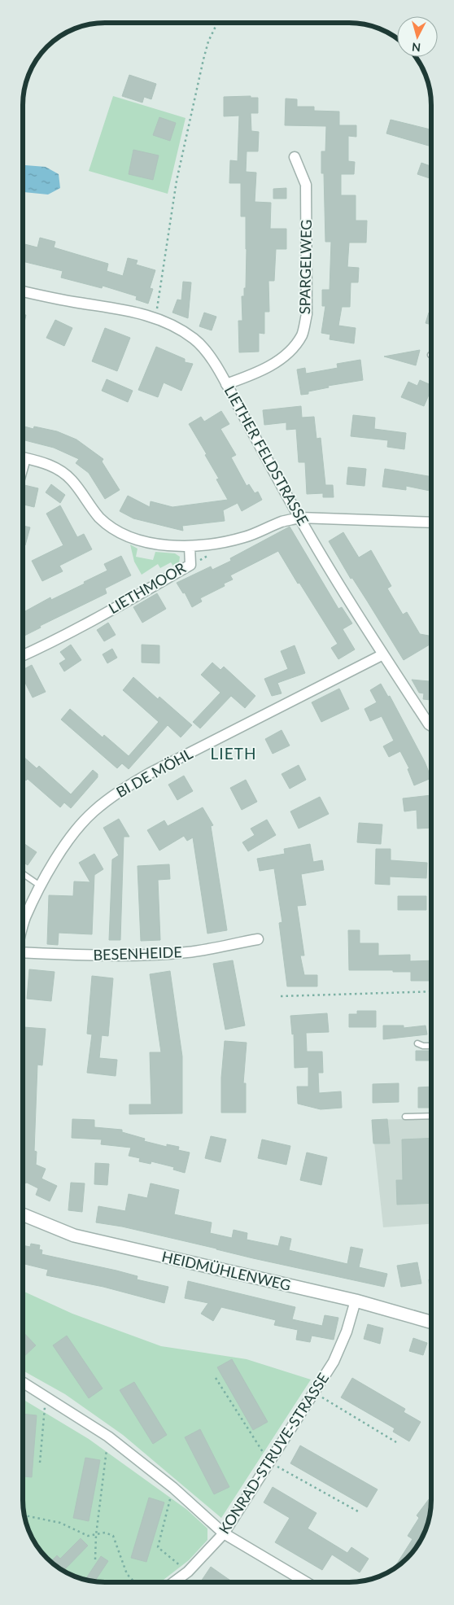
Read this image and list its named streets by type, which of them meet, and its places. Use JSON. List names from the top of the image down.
{
  "streets": {
    "street": [
      "SPARGELWEG",
      "LIETHER FELDSTRASSE",
      "LIETHMOOR",
      "BI DE MÖHL",
      "BESENHEIDE",
      "HEIDMÜHLENWEG",
      "KONRAD-STRUVE-STRASSE"
    ]
  },
  "crossings": [
    ["SPARGELWEG", "LIETHER FELDSTRASSE"],
    ["LIETHER FELDSTRASSE", "LIETHMOOR"],
    ["LIETHER FELDSTRASSE", "BI DE MÖHL"],
    ["HEIDMÜHLENWEG", "KONRAD-STRUVE-STRASSE"]
  ],
  "districts": ["LIETH"],
  "north": "bottom"
}
